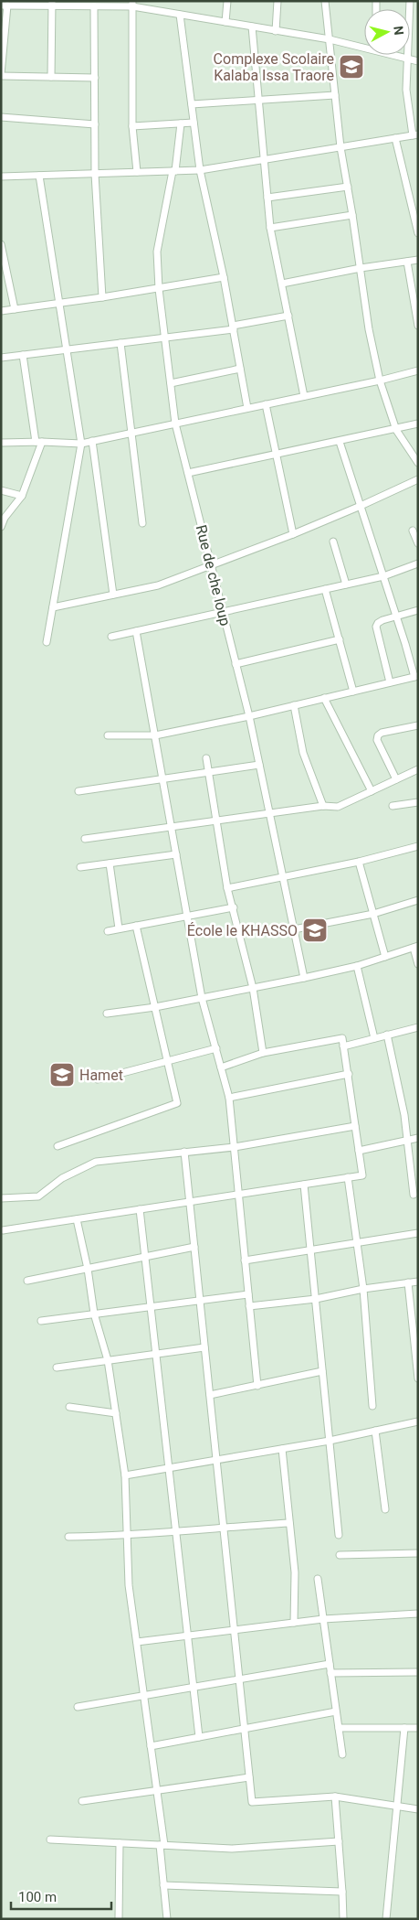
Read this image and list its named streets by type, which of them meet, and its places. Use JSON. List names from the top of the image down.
{
  "streets": {
    "street": ["Rue de che loup"]
  },
  "places": {
    "school or university": ["Complexe Scolaire Kalaba Issa Traore", "École le KHASSO", "Hamet"]
  },
  "scale_bar": "100 m",
  "north": "right"
}
